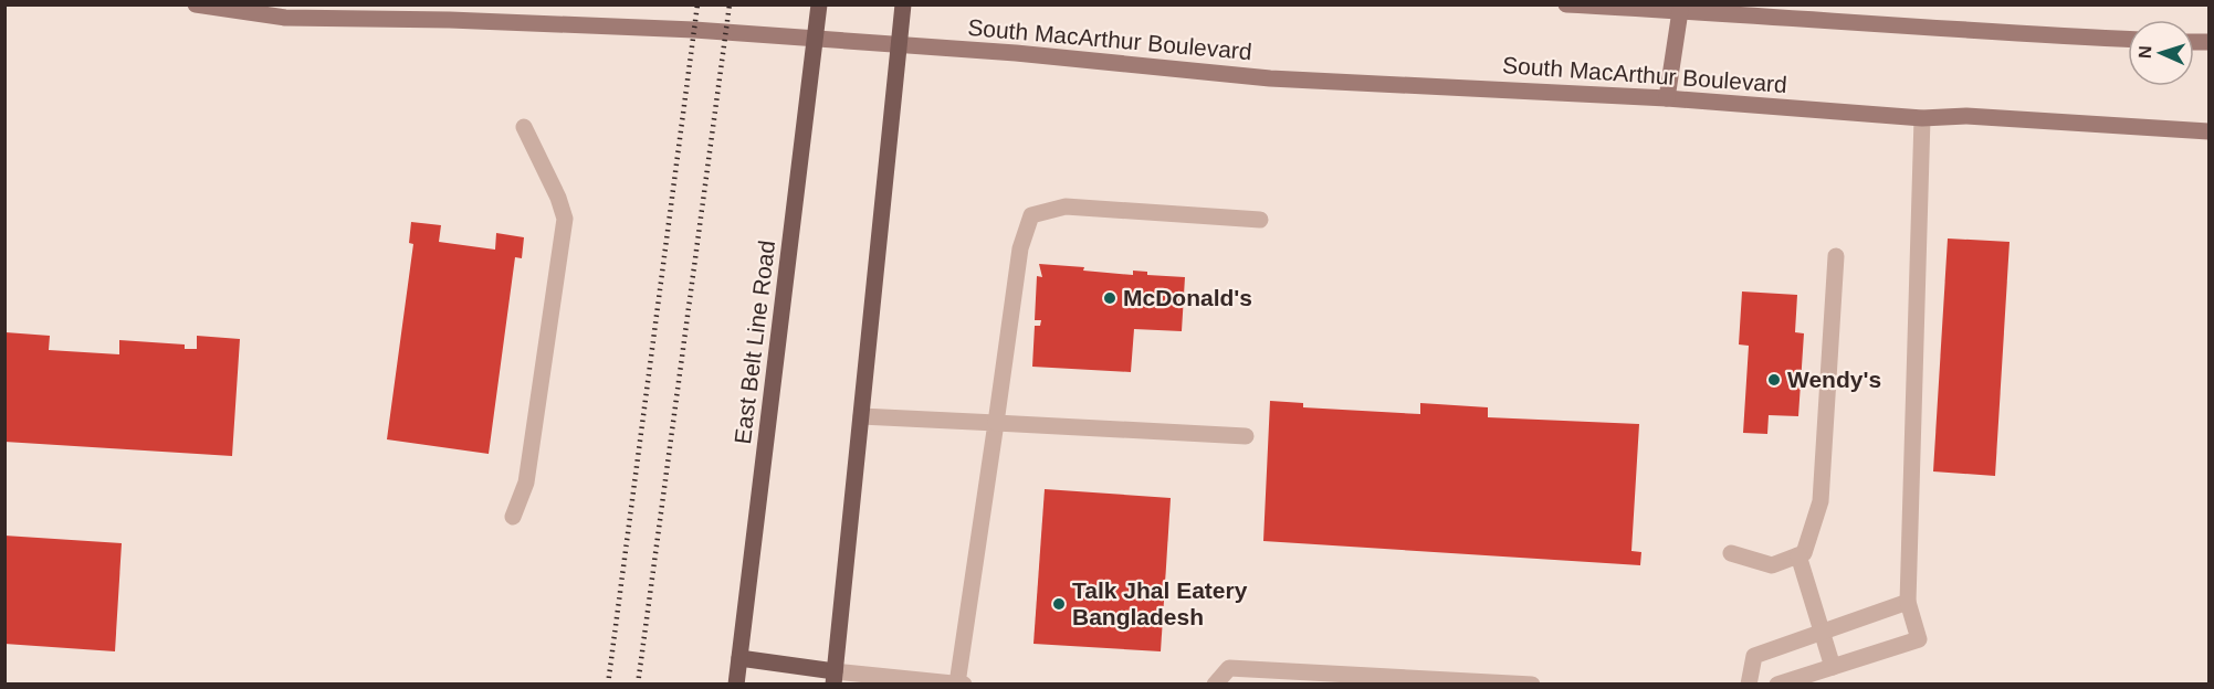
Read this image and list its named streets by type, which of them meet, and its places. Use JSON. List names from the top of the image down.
{
  "streets": {
    "main road": ["South MacArthur Boulevard", "East Belt Line Road"]
  },
  "crossings": [
    ["South MacArthur Boulevard", "East Belt Line Road"]
  ],
  "places": ["McDonald's", "Wendy's", "Talk Jhal Eatery Bangladesh"],
  "north": "left"
}
